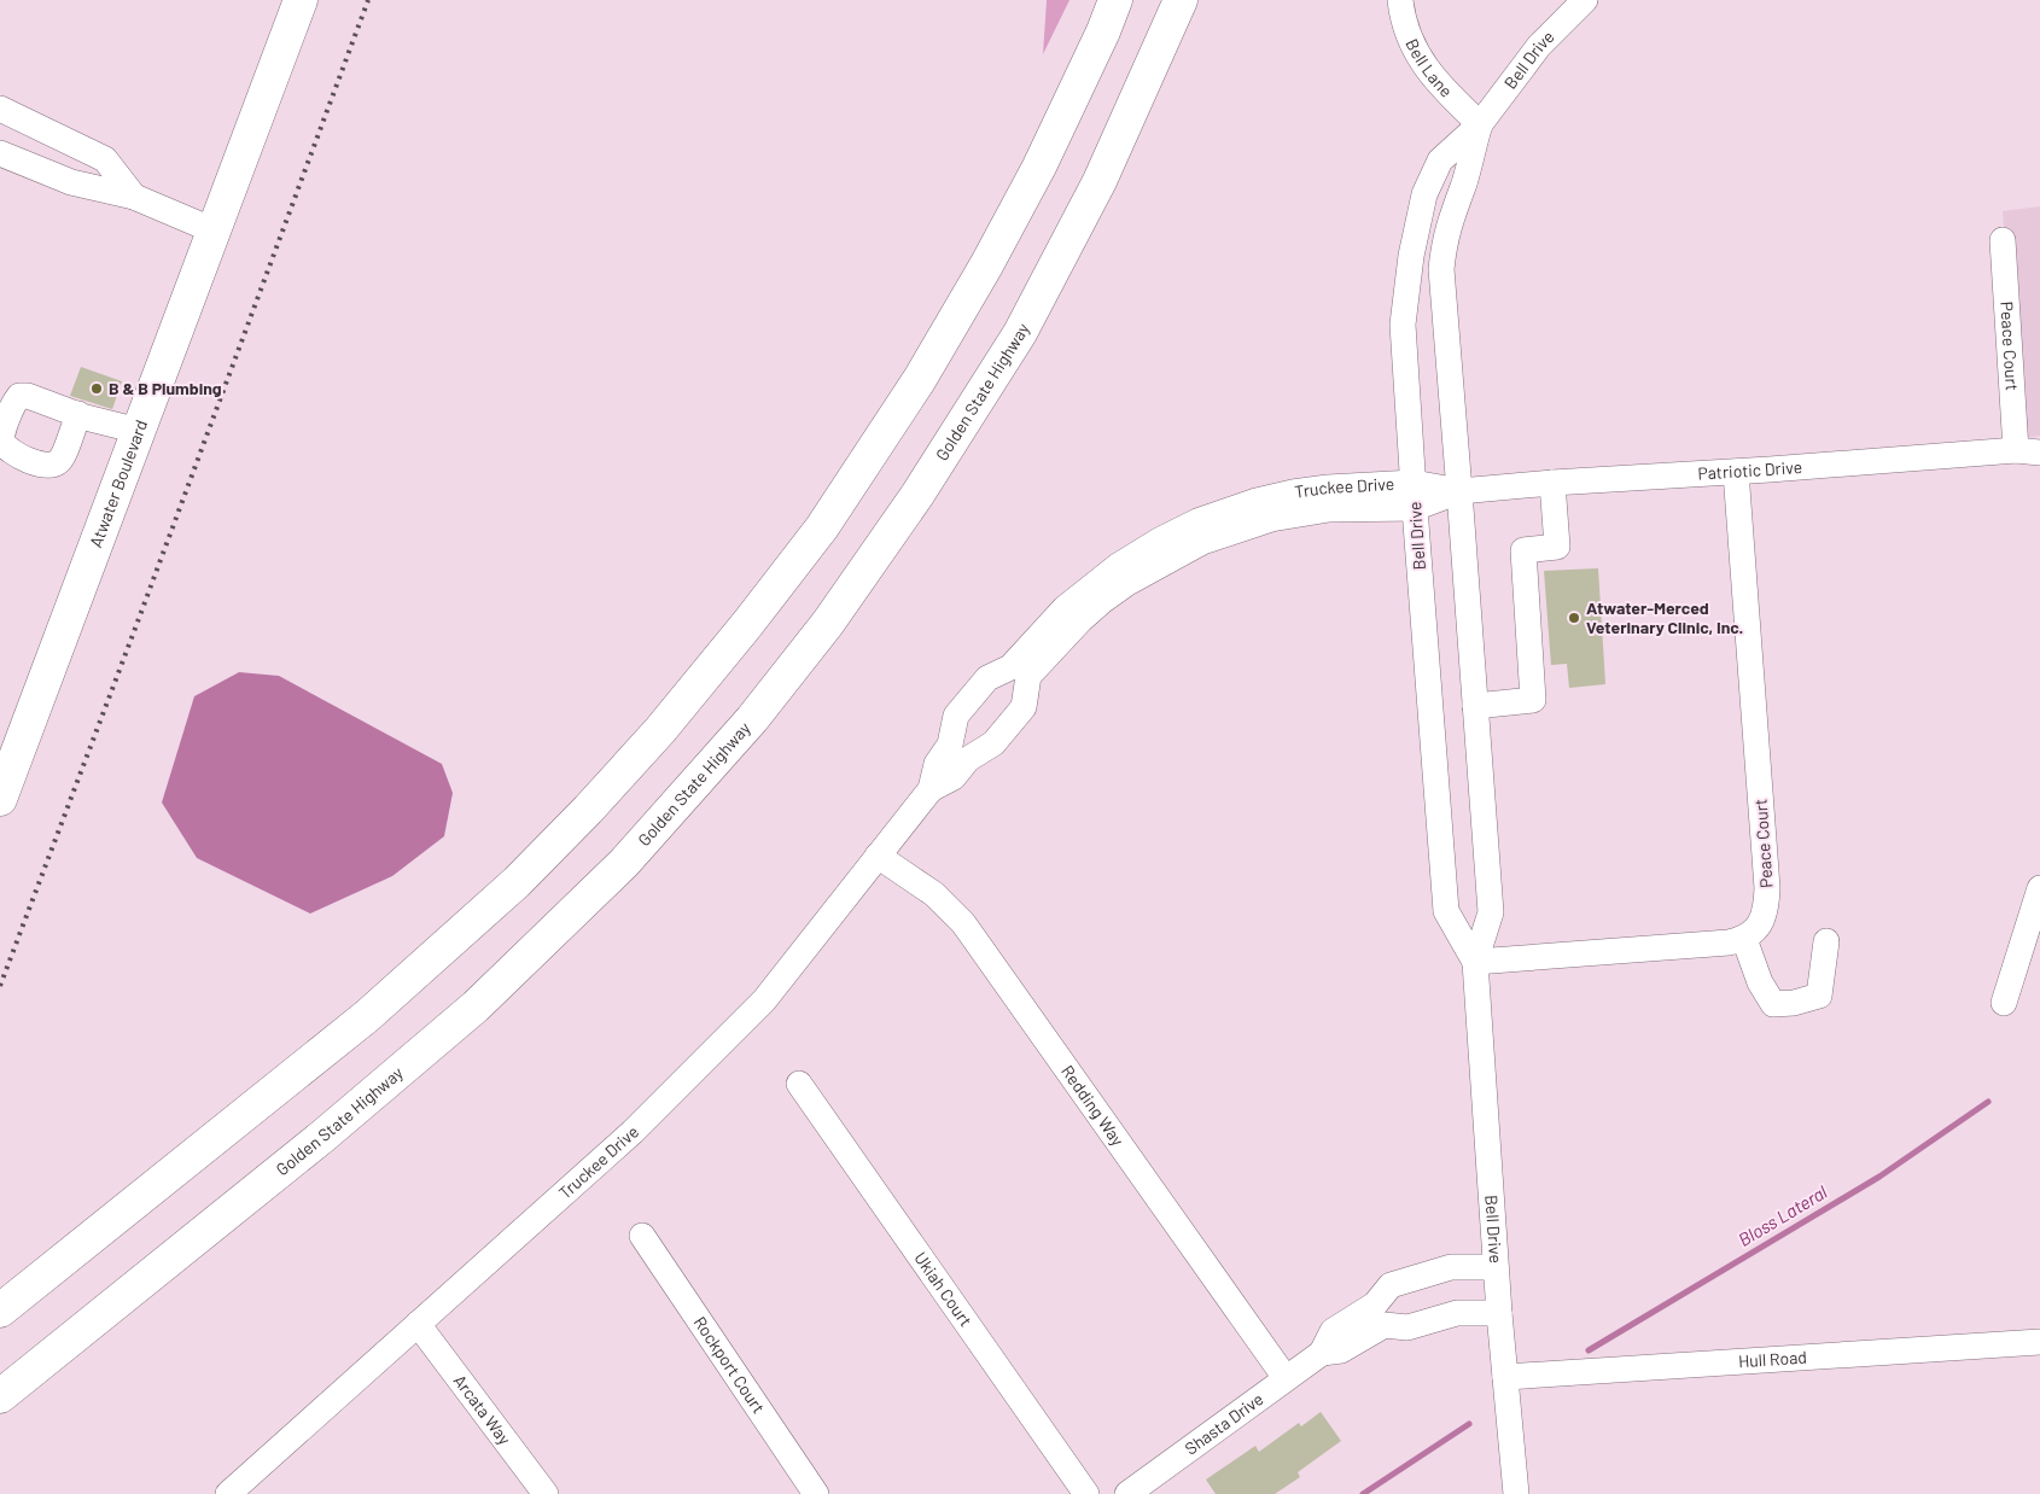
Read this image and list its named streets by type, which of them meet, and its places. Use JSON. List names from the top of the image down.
{
  "streets": {
    "main road": ["Golden State Highway", "Atwater Boulevard"],
    "street": [
      "Bell Drive",
      "Bell Lane",
      "Peace Court",
      "Patriotic Drive",
      "Truckee Drive",
      "Redding Way",
      "Ukiah Court",
      "Hull Road",
      "Rockport Court",
      "Arcata Way",
      "Shasta Drive"
    ]
  },
  "crossings": [
    ["Bell Drive", "Bell Lane"],
    ["Bell Drive", "Patriotic Drive"],
    ["Bell Drive", "Truckee Drive"],
    ["Bell Drive", "Hull Road"],
    ["Bell Drive", "Shasta Drive"],
    ["Peace Court", "Patriotic Drive"],
    ["Patriotic Drive", "Truckee Drive"],
    ["Truckee Drive", "Redding Way"],
    ["Truckee Drive", "Arcata Way"],
    ["Redding Way", "Shasta Drive"]
  ],
  "water": ["Bloss Lateral"],
  "places": ["B & B Plumbing", "Atwater-Merced Veterinary Clinic, Inc."]
}
